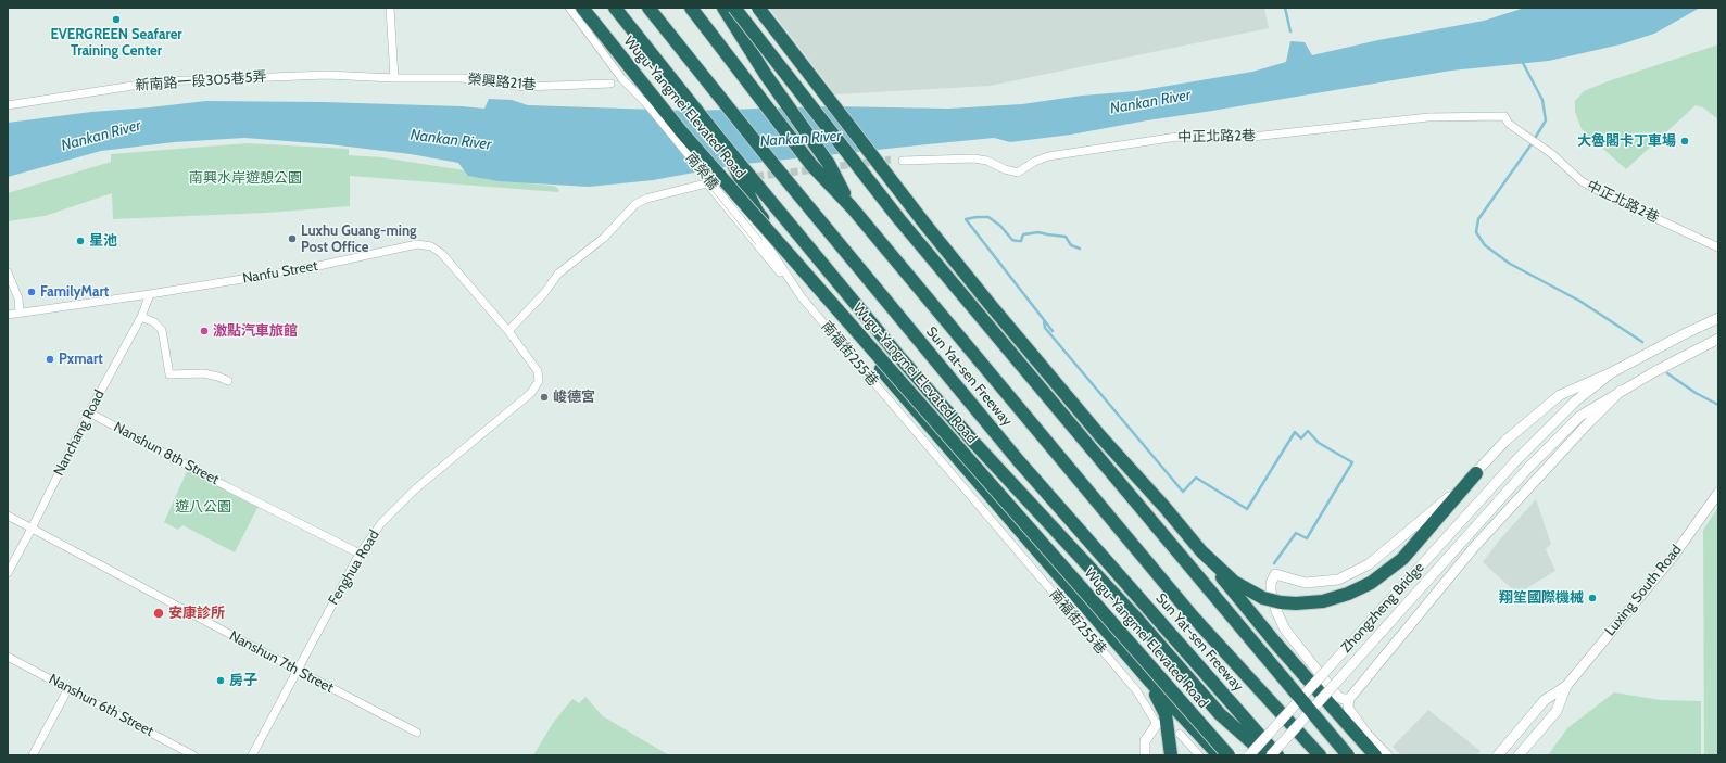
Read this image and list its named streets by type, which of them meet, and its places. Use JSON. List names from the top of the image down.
{
  "streets": {
    "highway": ["Wugu-Yangmei Elevated Road", "Sun Yat-sen Freeway"],
    "street": [
      "新南路一段305巷5弄",
      "榮興路21巷",
      "中正北路2巷",
      "南榮橋",
      "Nanfu Street",
      "南福街255巷",
      "Nanchang Road",
      "Nanshun 8th Street",
      "Fenghua Road",
      "Luxing South Road",
      "Zhongzheng Bridge",
      "Nanshun 7th Street",
      "Nanshun 6th Street"
    ]
  },
  "crossings": [
    ["新南路一段305巷5弄", "榮興路21巷"],
    ["南榮橋", "南福街255巷"],
    ["Nanfu Street", "南福街255巷"],
    ["Nanfu Street", "Nanchang Road"],
    ["Nanfu Street", "Fenghua Road"],
    ["Nanchang Road", "Nanshun 8th Street"],
    ["Nanchang Road", "Nanshun 7th Street"],
    ["Nanshun 8th Street", "Fenghua Road"],
    ["Fenghua Road", "Nanshun 7th Street"]
  ],
  "water": ["Nankan River"],
  "parks": ["南興水岸遊憩公園", "遊八公園"],
  "places": [
    "EVERGREEN Seafarer Training Center",
    "大魯閣卡丁車場",
    "Luxhu Guang-ming Post Office",
    "星池",
    "FamilyMart",
    "激點汽車旅館",
    "Pxmart",
    "峻德宮",
    "翔笙國際機械",
    "安康診所",
    "房子"
  ]
}
